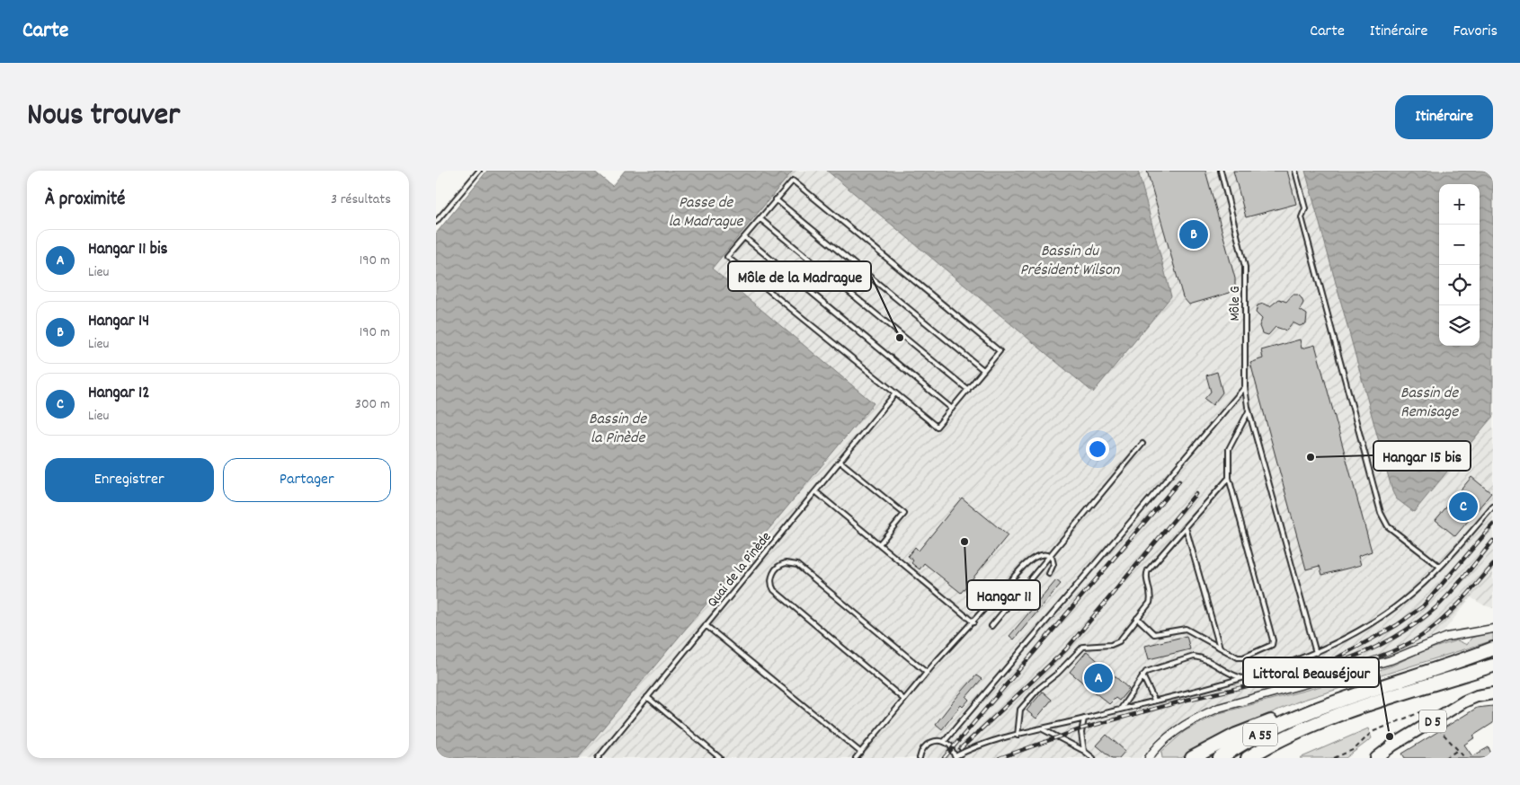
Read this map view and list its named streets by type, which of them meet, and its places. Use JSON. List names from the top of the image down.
{
  "streets": {
    "highway": ["A 55"],
    "main road": ["D 5"],
    "lane": ["Môle G", "Quai de la Pinède"]
  },
  "water": [
    "Passe de la Madrague",
    "Bassin du Président Wilson",
    "Bassin de Remisage",
    "Bassin de la Pinède"
  ],
  "places": [
    "Môle de la Madrague",
    "Hangar 15 bis",
    "Hangar 11",
    "Littoral Beauséjour"
  ],
  "page": {
    "header": "Carte",
    "nav": ["Carte", "Itinéraire", "Favoris"],
    "title": "Nous trouver",
    "buttons": [
      "Itinéraire",
      ["Enregistrer", "Partager"]
    ],
    "heading": ["À proximité", "3 résultats"],
    "map_buttons": ["+", "−"],
    "pins": ["B", "C", "A"],
    "list": [
      {
        "mark": "A",
        "name": "Hangar 11 bis",
        "note": "Lieu",
        "value": "190 m"
      },
      {
        "mark": "B",
        "name": "Hangar 14",
        "note": "Lieu",
        "value": "190 m"
      },
      {
        "mark": "C",
        "name": "Hangar 12",
        "note": "Lieu",
        "value": "300 m"
      }
    ]
  }
}
